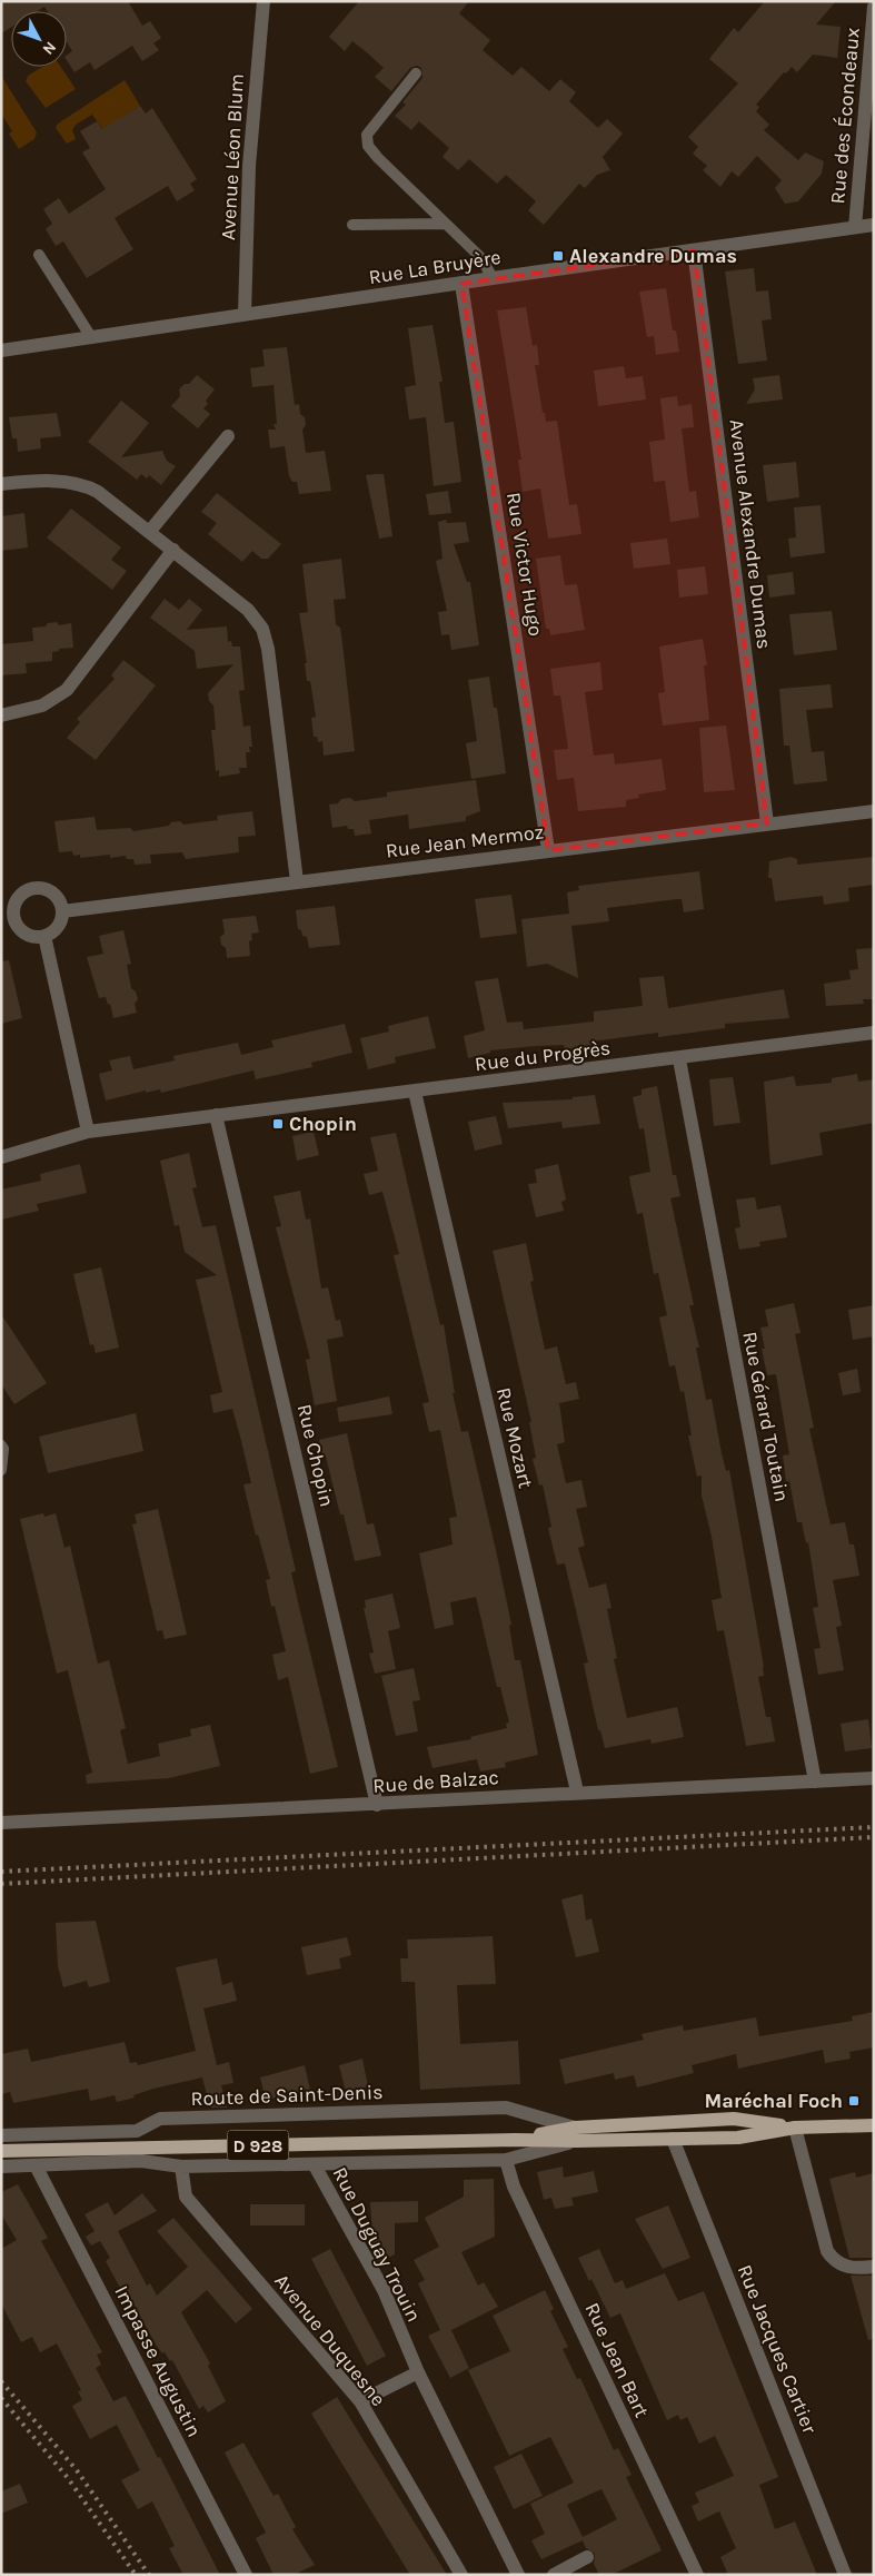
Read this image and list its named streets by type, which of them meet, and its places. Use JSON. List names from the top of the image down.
{
  "streets": {
    "main road": ["Route de Saint-Denis", "D 928"],
    "street": [
      "Rue des Écondeaux",
      "Avenue Léon Blum",
      "Rue La Bruyère",
      "Avenue Alexandre Dumas",
      "Rue Victor Hugo",
      "Rue Jean Mermoz",
      "Rue du Progrès",
      "Rue Gérard Toutain",
      "Rue Mozart",
      "Rue Chopin",
      "Rue de Balzac",
      "Rue Duguay Trouin",
      "Avenue Duquesne",
      "Rue Jacques Cartier",
      "Rue Jean Bart",
      "Impasse Augustin"
    ]
  },
  "crossings": [
    ["Rue des Écondeaux", "Rue La Bruyère"],
    ["Avenue Léon Blum", "Rue La Bruyère"],
    ["Rue La Bruyère", "Avenue Alexandre Dumas"],
    ["Rue La Bruyère", "Rue Victor Hugo"],
    ["Avenue Alexandre Dumas", "Rue Jean Mermoz"],
    ["Rue Victor Hugo", "Rue Jean Mermoz"],
    ["Rue du Progrès", "Rue Gérard Toutain"],
    ["Rue du Progrès", "Rue Mozart"],
    ["Rue du Progrès", "Rue Chopin"],
    ["Rue Gérard Toutain", "Rue de Balzac"],
    ["Rue Mozart", "Rue de Balzac"],
    ["Rue Chopin", "Rue de Balzac"],
    ["Route de Saint-Denis", "Rue Duguay Trouin"],
    ["Route de Saint-Denis", "Avenue Duquesne"],
    ["Route de Saint-Denis", "Rue Jacques Cartier"],
    ["Route de Saint-Denis", "Rue Jean Bart"],
    ["Route de Saint-Denis", "Impasse Augustin"]
  ],
  "places": {
    "transit": ["Alexandre Dumas", "Chopin", "Maréchal Foch"]
  },
  "north": "bottom right"
}
